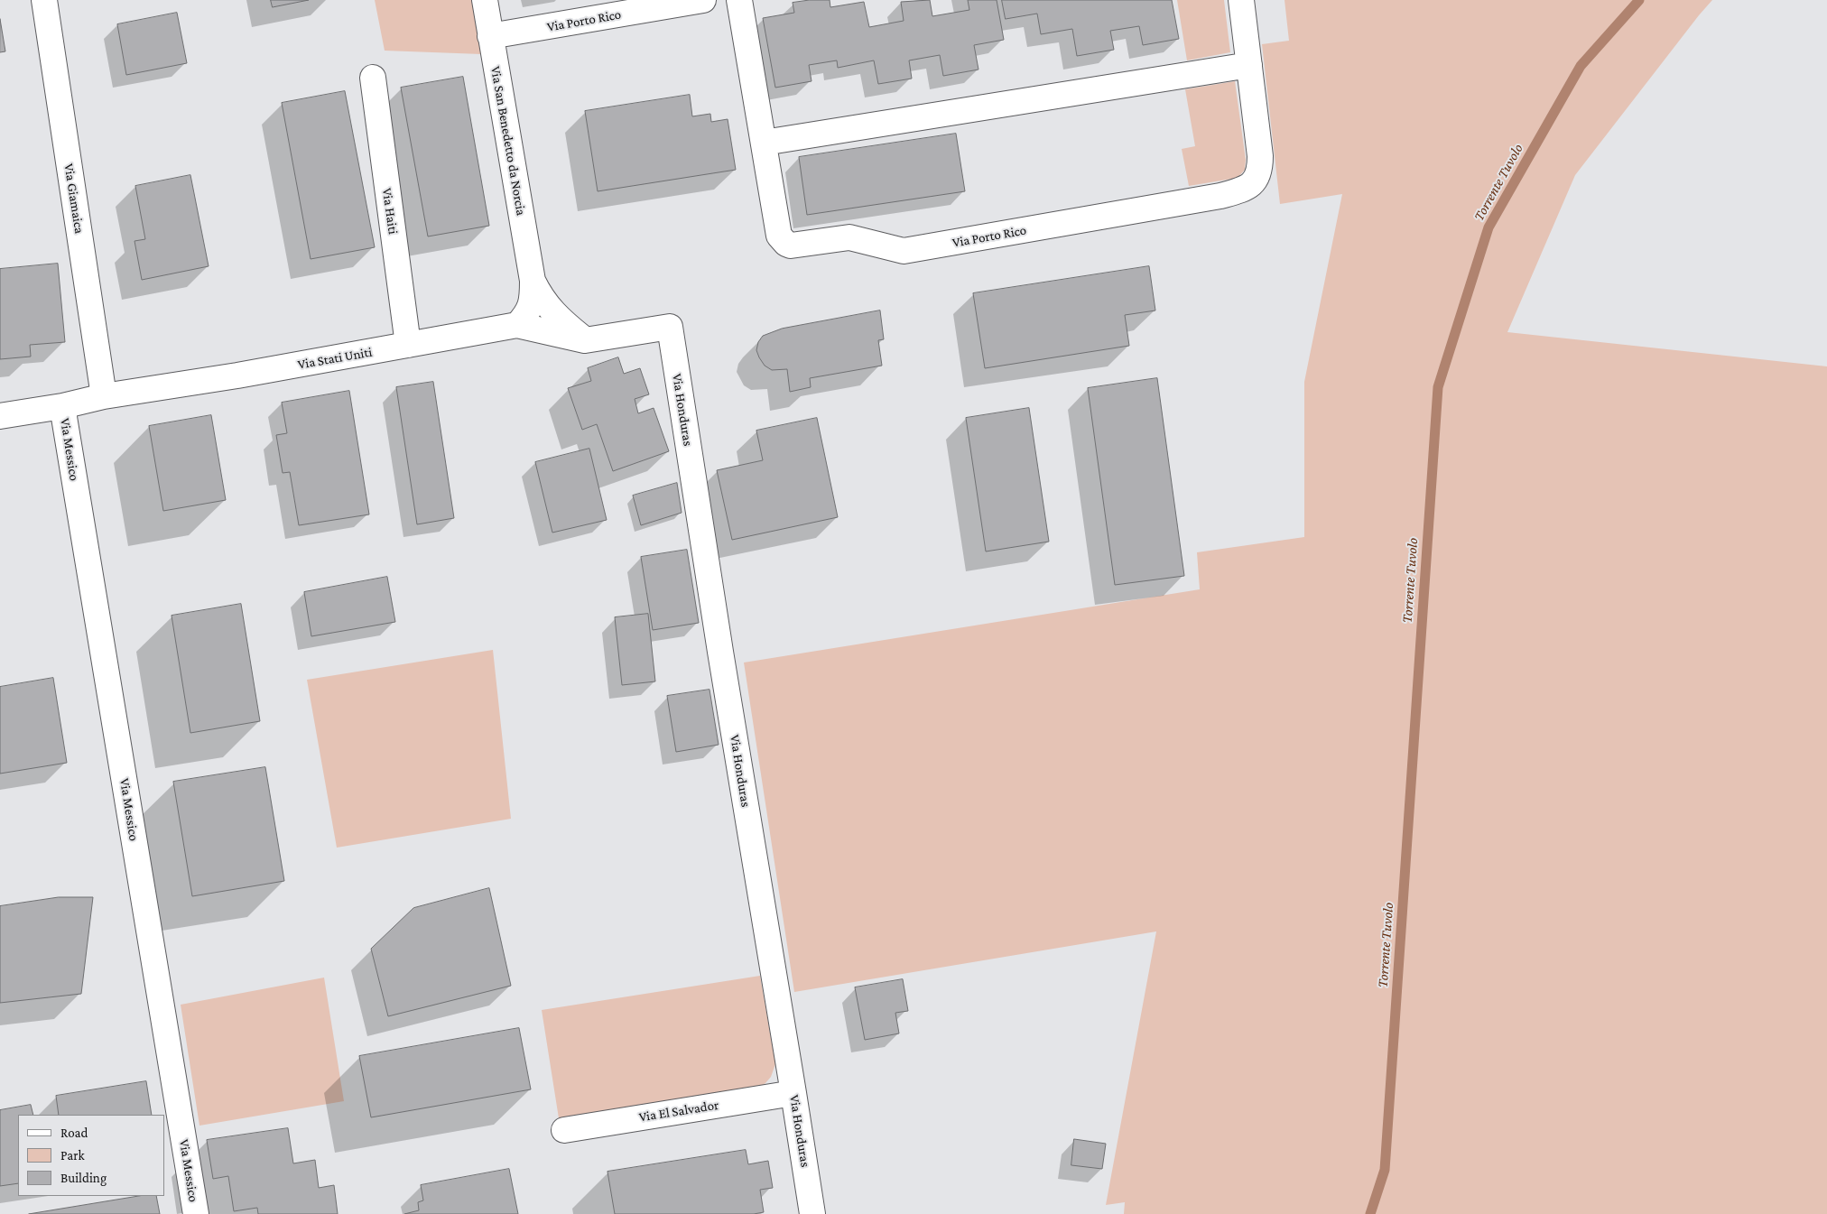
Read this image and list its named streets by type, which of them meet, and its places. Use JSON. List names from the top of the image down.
{
  "streets": {
    "street": [
      "Via Porto Rico",
      "Via San Benedetto da Norcia",
      "Via Giamaica",
      "Via Haiti",
      "Via Stati Uniti",
      "Via Honduras",
      "Via Messico",
      "Via El Salvador"
    ]
  },
  "crossings": [
    ["Via Porto Rico", "Via San Benedetto da Norcia"],
    ["Via Giamaica", "Via Stati Uniti"],
    ["Via Haiti", "Via Stati Uniti"],
    ["Via Stati Uniti", "Via Honduras"],
    ["Via Stati Uniti", "Via Messico"],
    ["Via Honduras", "Via El Salvador"]
  ],
  "water": ["Torrente Tuvolo"],
  "legend": ["Road", "Park", "Building"]
}
